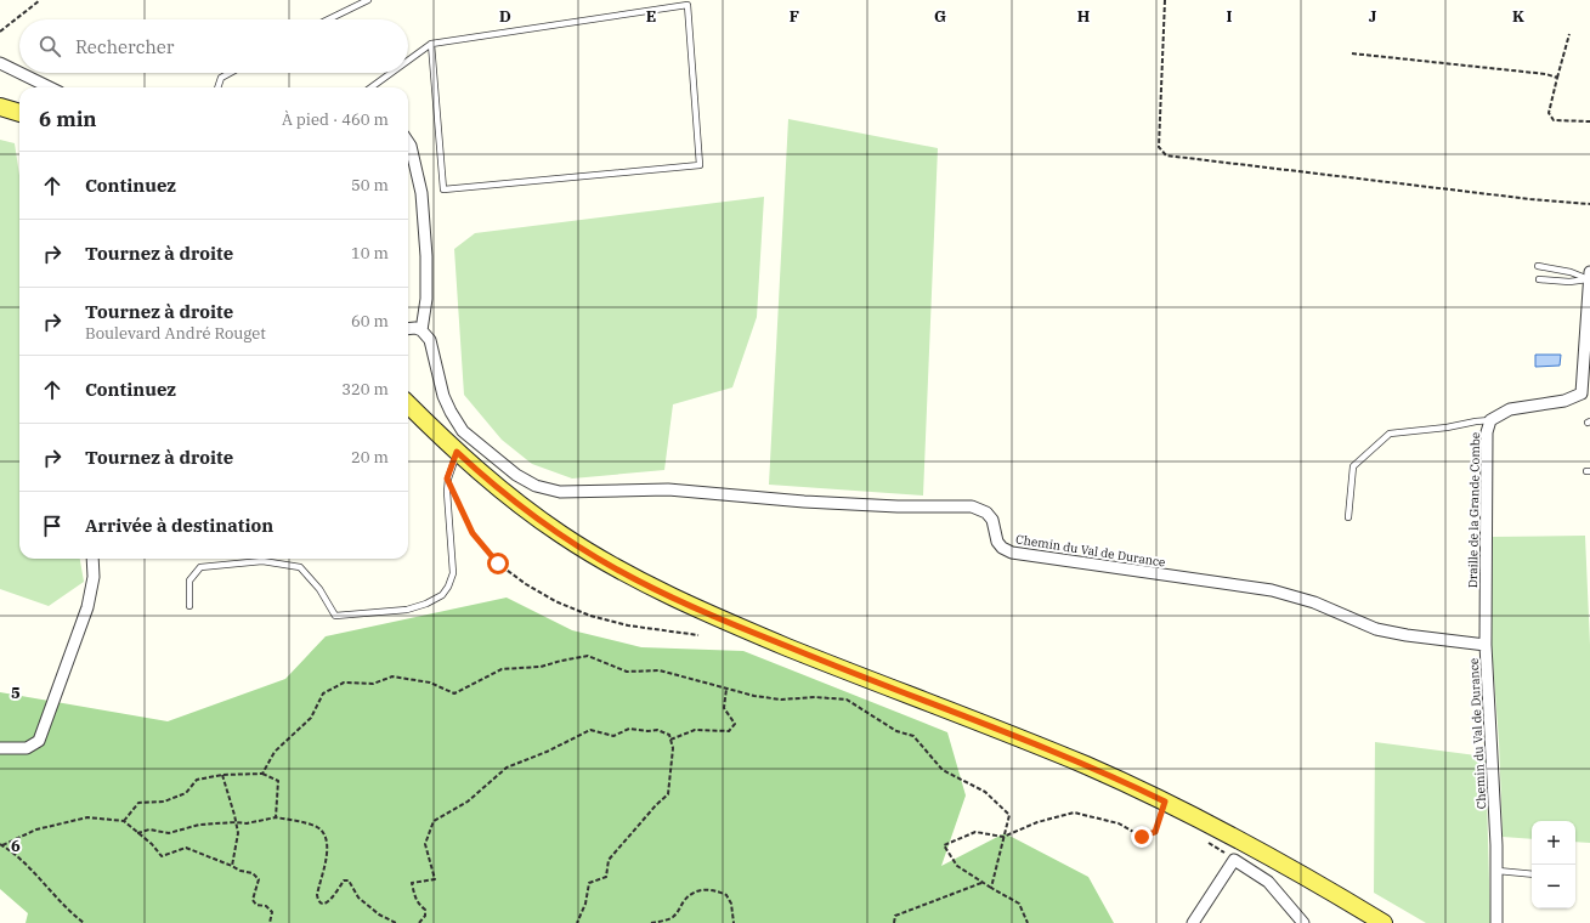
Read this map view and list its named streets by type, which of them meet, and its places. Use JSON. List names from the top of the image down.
{
  "streets": {
    "street": ["Draille de la Grande Combe", "Chemin du Val de Durance"]
  },
  "crossings": [
    ["Draille de la Grande Combe", "Chemin du Val de Durance"]
  ],
  "page": {
    "search": "Rechercher",
    "heading": ["6 min", "À pied · 460 m"],
    "list": [
      ["Continuez", "50 m"],
      ["Tournez à droite", "10 m"],
      ["Tournez à droite", "Boulevard André Rouget", "60 m"],
      ["Continuez", "320 m"],
      ["Tournez à droite", "20 m"],
      "Arrivée à destination"
    ],
    "map_buttons": ["+", "−"]
  },
  "grid": {
    "columns": [
      "D",
      "E",
      "F",
      "G",
      "H",
      "I",
      "J",
      "K"
    ],
    "rows": ["5", "6"]
  }
}
